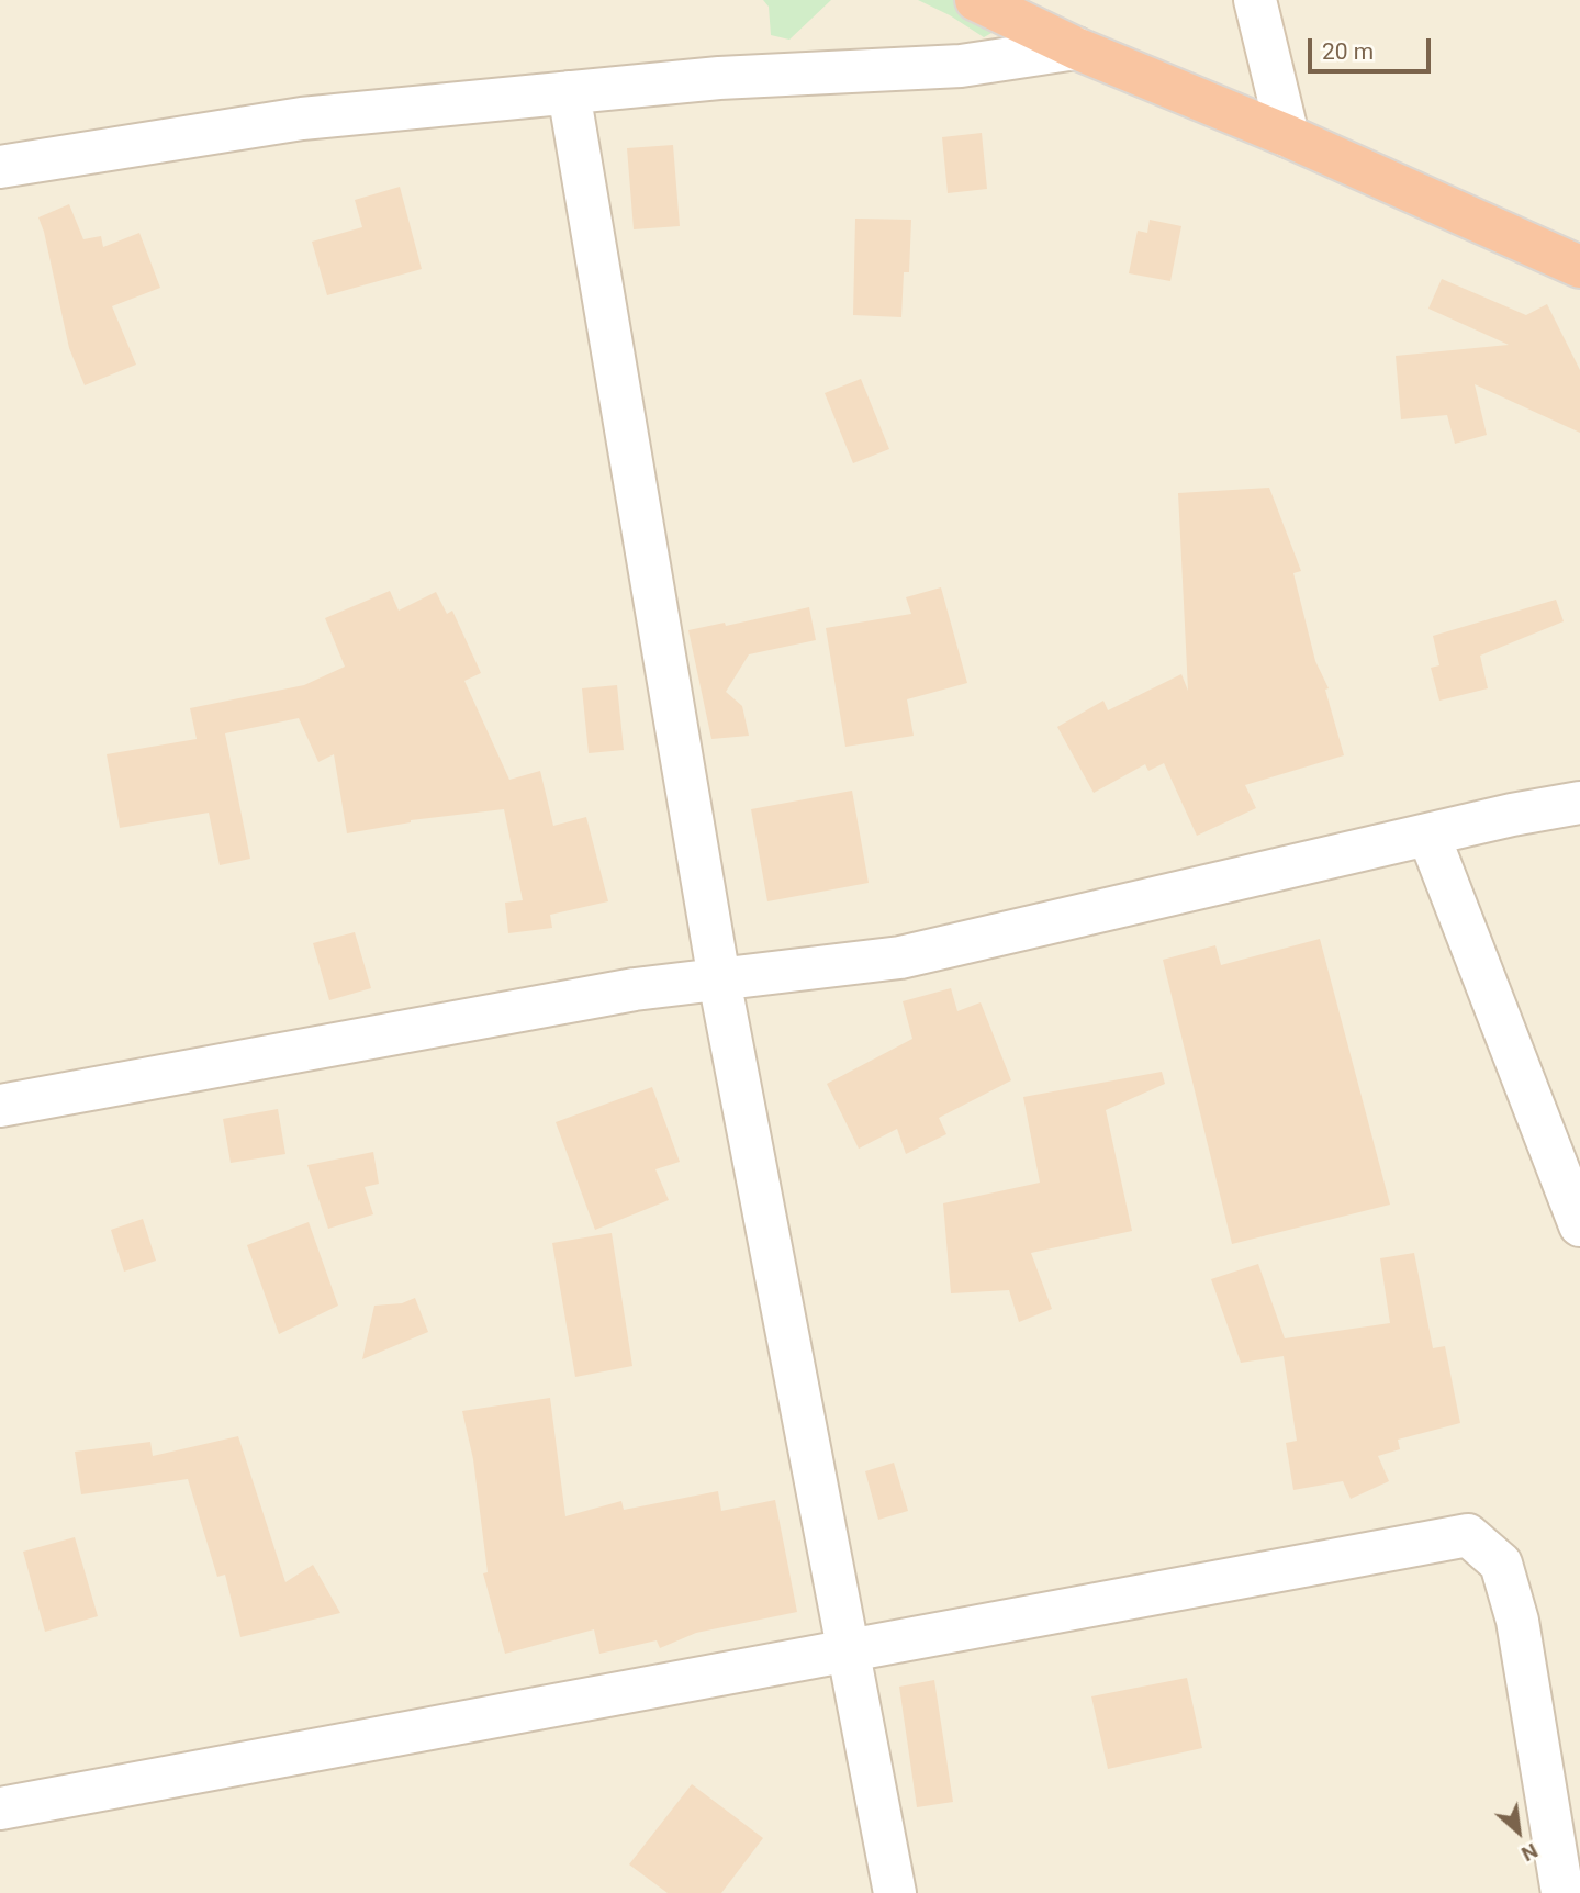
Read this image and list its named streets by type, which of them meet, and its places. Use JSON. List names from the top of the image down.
{
  "scale_bar": "20 m",
  "north": "bottom right"
}
